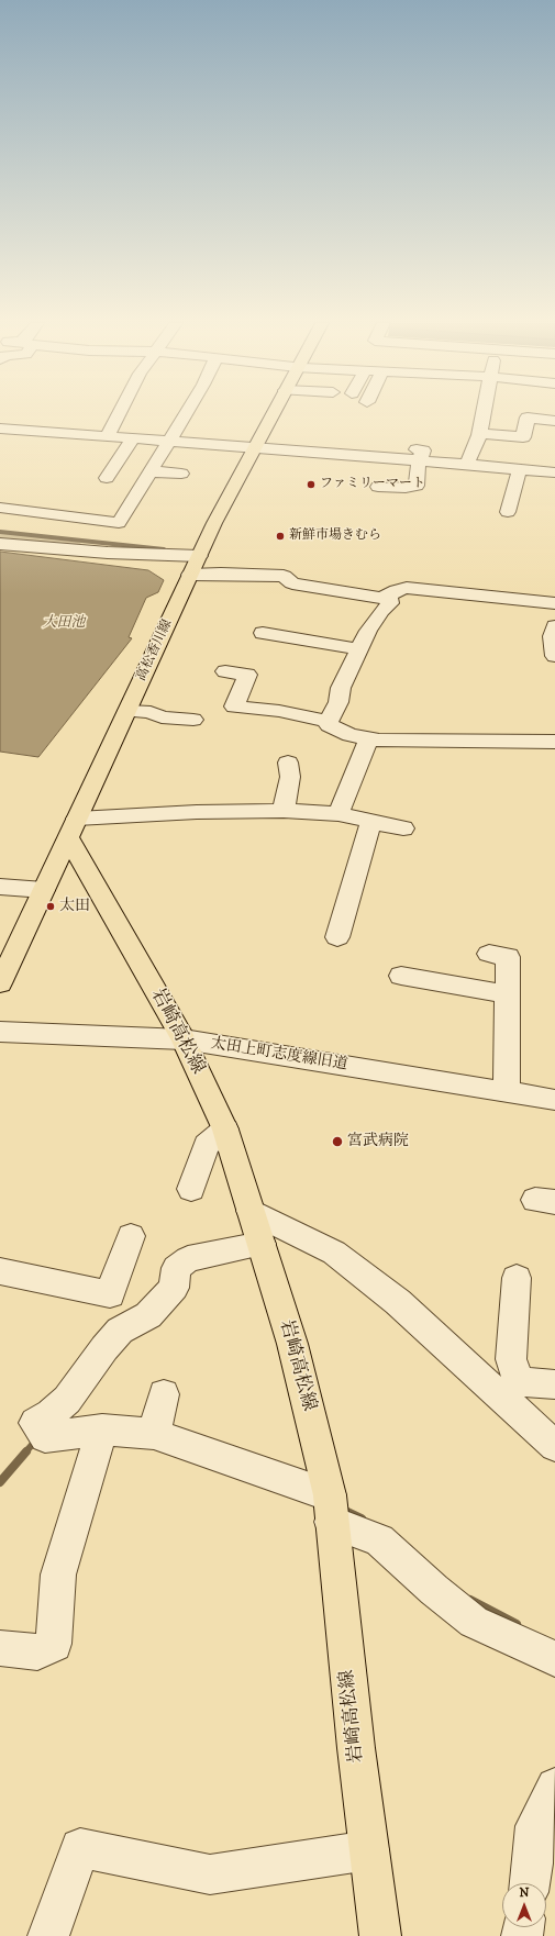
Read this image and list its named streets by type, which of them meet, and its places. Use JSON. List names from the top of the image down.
{
  "streets": {
    "main road": ["高松香川線", "岩崎高松線"],
    "street": ["太田上町志度線旧道"]
  },
  "crossings": [
    ["高松香川線", "岩崎高松線"],
    ["岩崎高松線", "太田上町志度線旧道"]
  ],
  "water": ["大田池"],
  "places": [
    "ファミリーマート",
    "新鮮市場きむら",
    "太田",
    "宮武病院"
  ],
  "north": "top"
}
